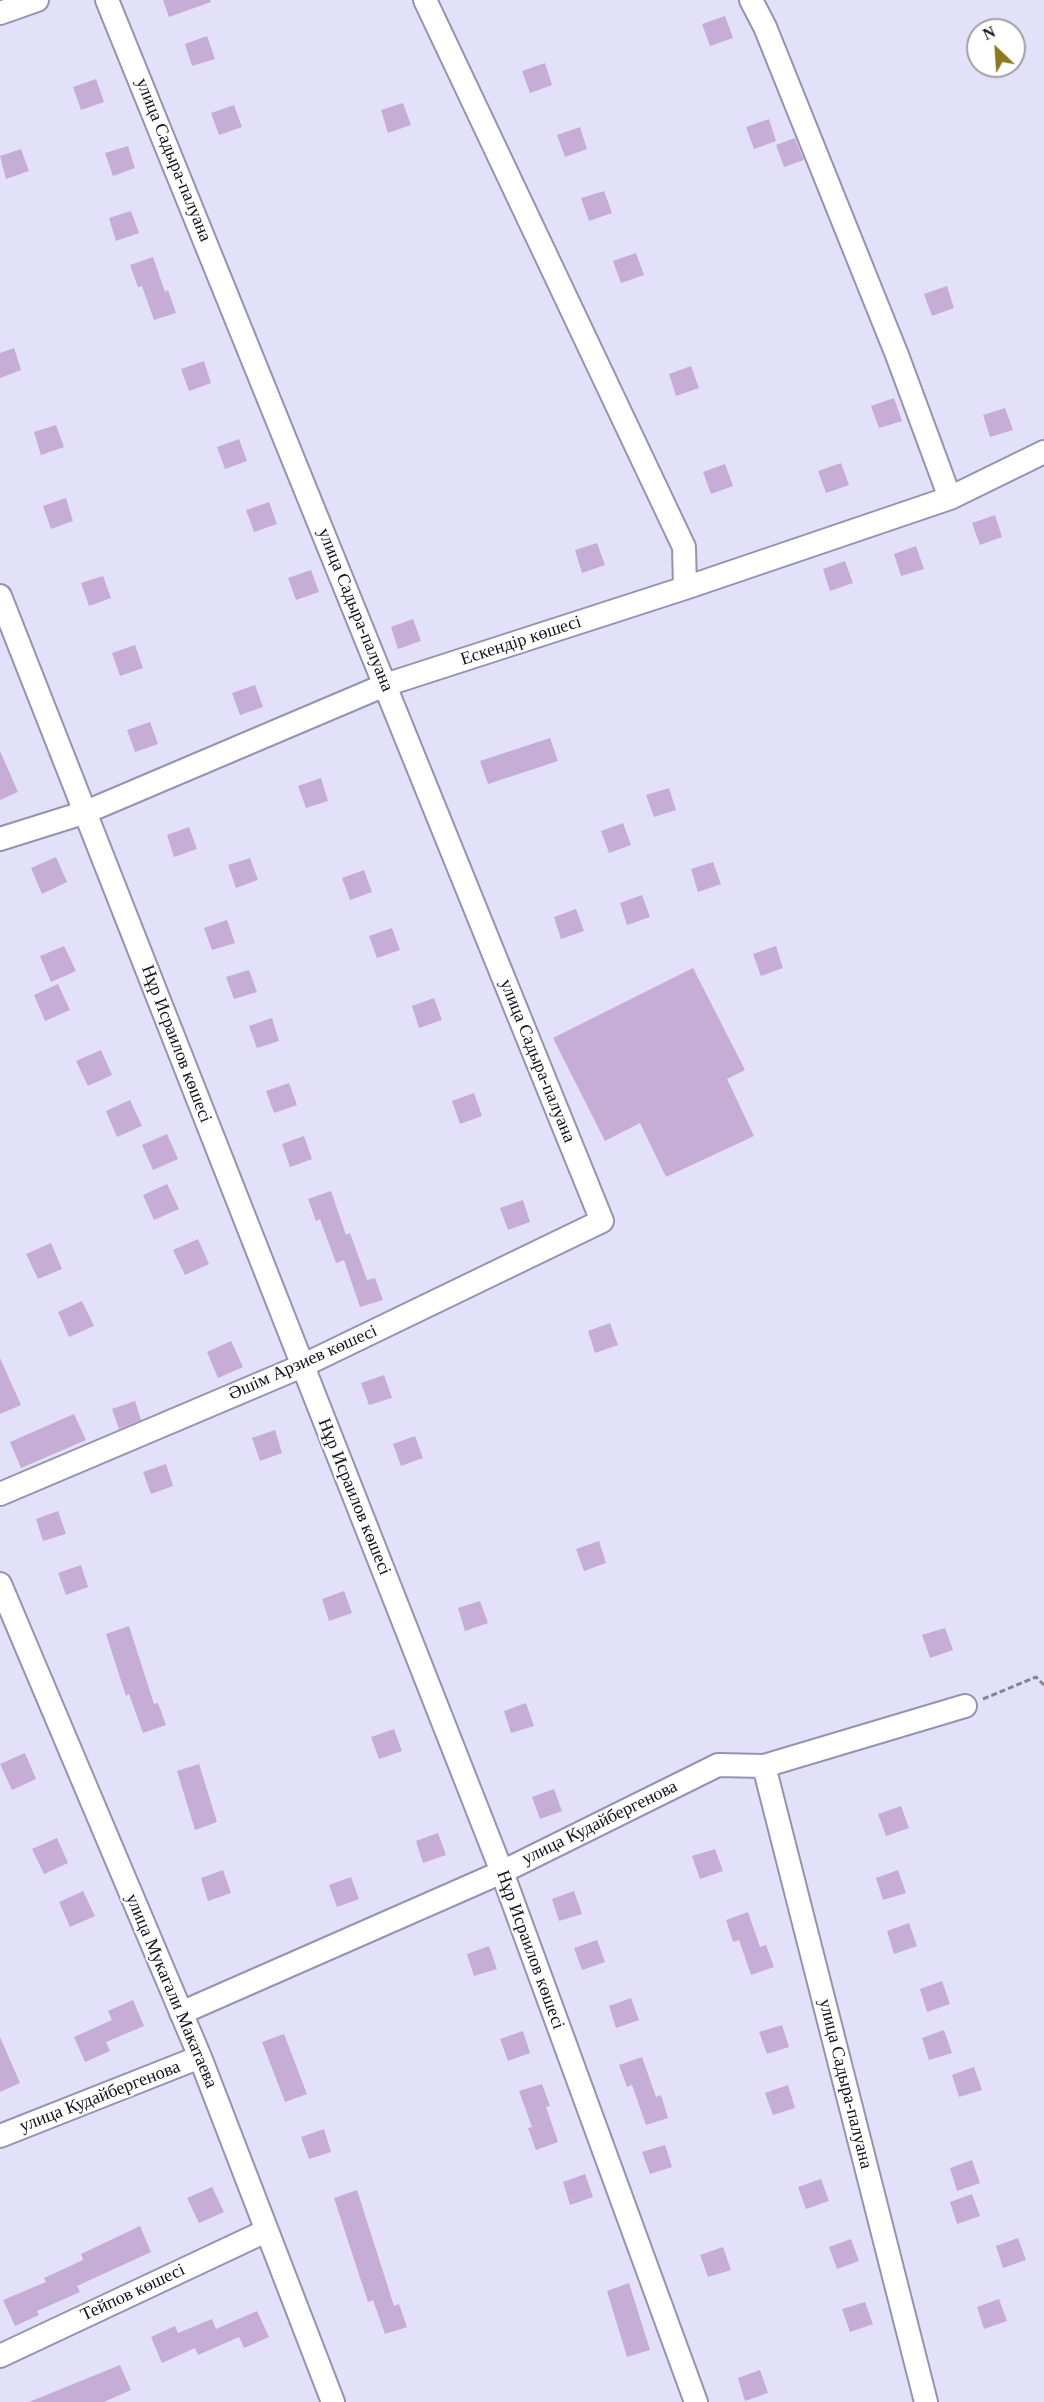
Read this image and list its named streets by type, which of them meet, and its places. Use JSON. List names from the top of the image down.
{
  "streets": {
    "street": [
      "улица Садыра-палуана",
      "Ескендір көшесі",
      "Нұр Исраилов көшесі",
      "Әшім Арзиев көшесі",
      "улица Кудайбергенова",
      "улица Мукагали Макатаева",
      "Тейпов көшесі"
    ]
  },
  "crossings": [
    ["улица Садыра-палуана", "Ескендір көшесі"],
    ["улица Садыра-палуана", "Әшім Арзиев көшесі"],
    ["улица Садыра-палуана", "улица Кудайбергенова"],
    ["Ескендір көшесі", "Нұр Исраилов көшесі"],
    ["Нұр Исраилов көшесі", "Әшім Арзиев көшесі"],
    ["Нұр Исраилов көшесі", "улица Кудайбергенова"],
    ["улица Кудайбергенова", "улица Мукагали Макатаева"],
    ["улица Мукагали Макатаева", "Тейпов көшесі"]
  ],
  "north": "top left"
}
